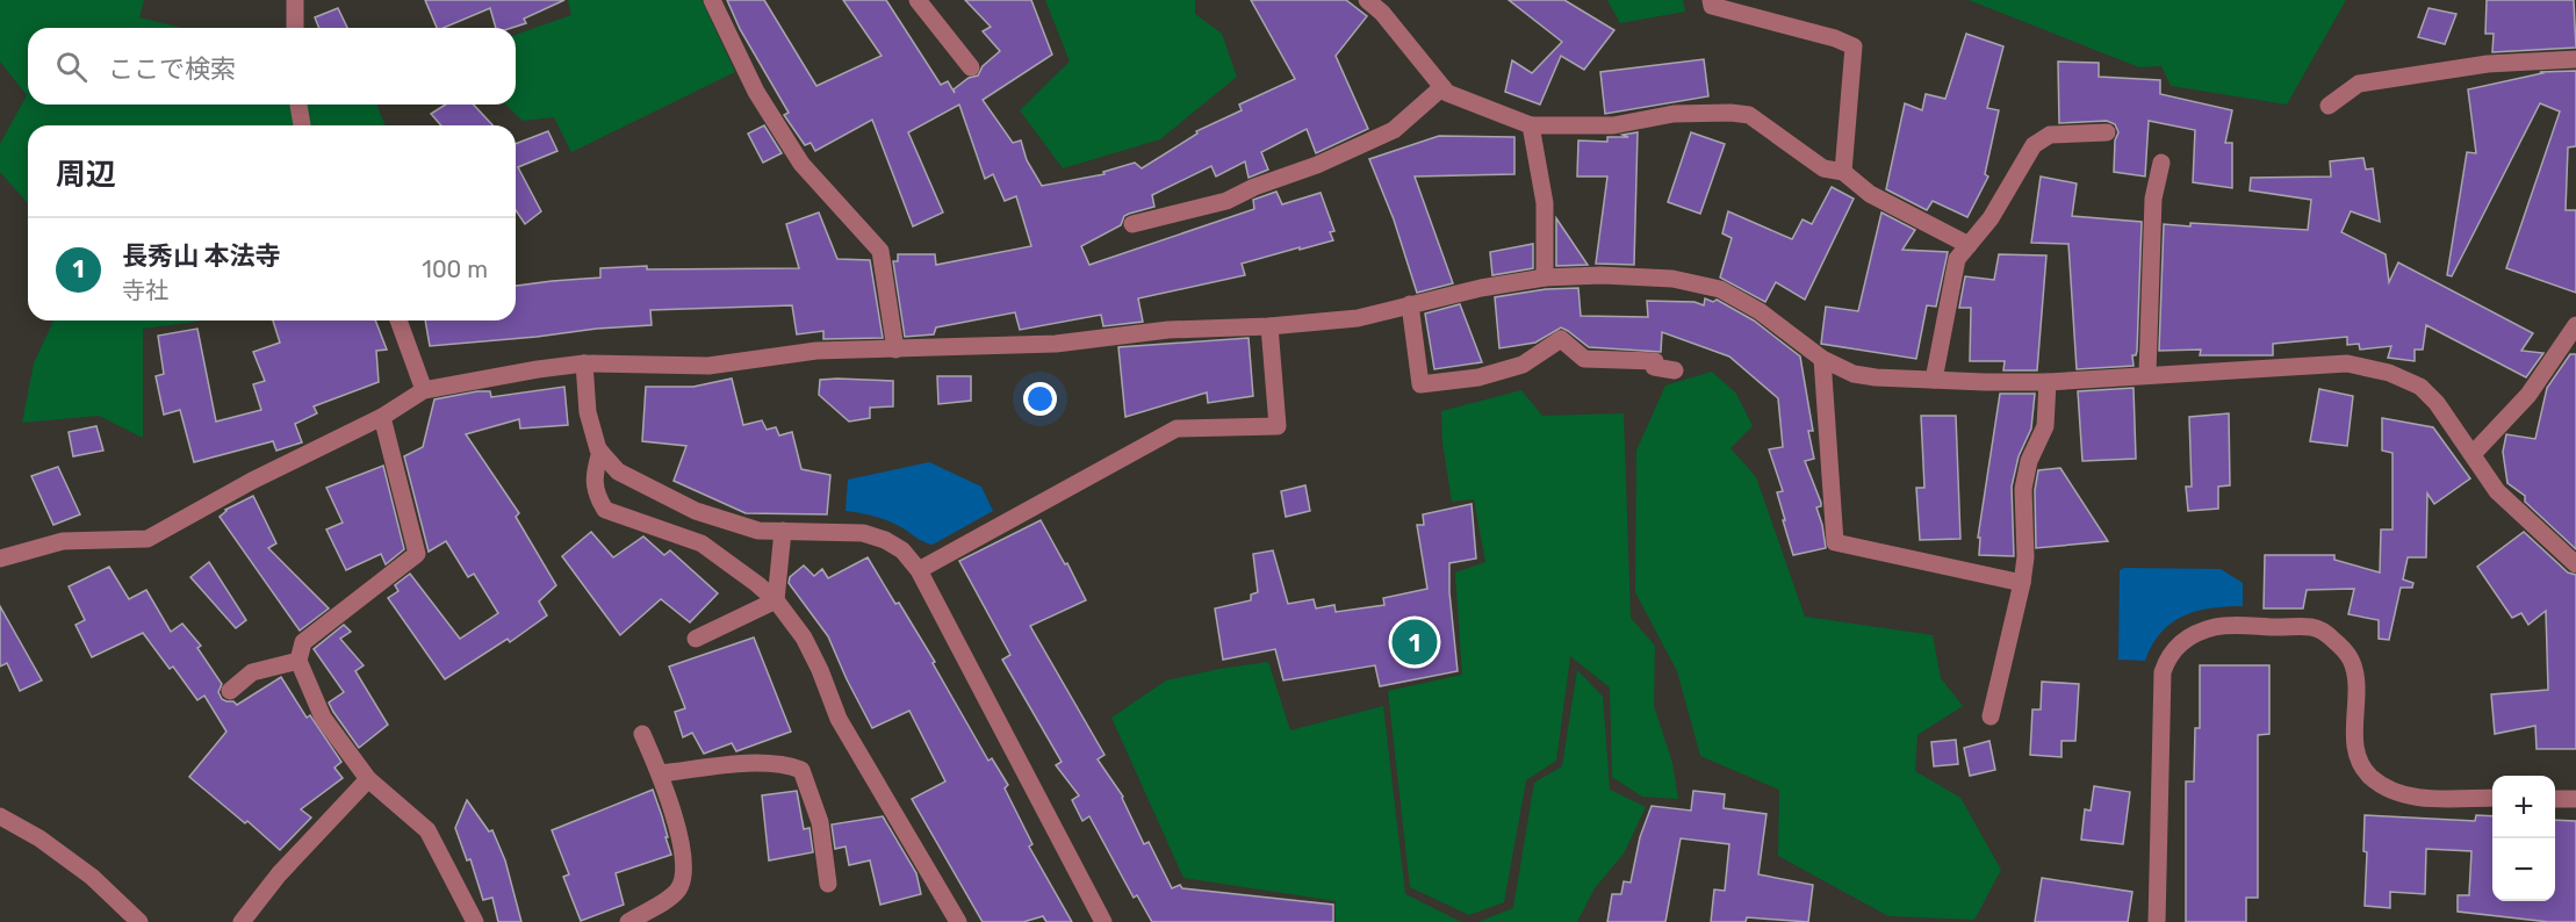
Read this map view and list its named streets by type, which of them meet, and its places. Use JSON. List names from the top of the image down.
{
  "page": {
    "search": "ここで検索",
    "heading": "周辺",
    "list": [
      {
        "mark": "1",
        "name": "長秀山 本法寺",
        "note": "寺社",
        "value": "100 m"
      }
    ],
    "pins": "1",
    "map_buttons": ["+", "−"]
  }
}
